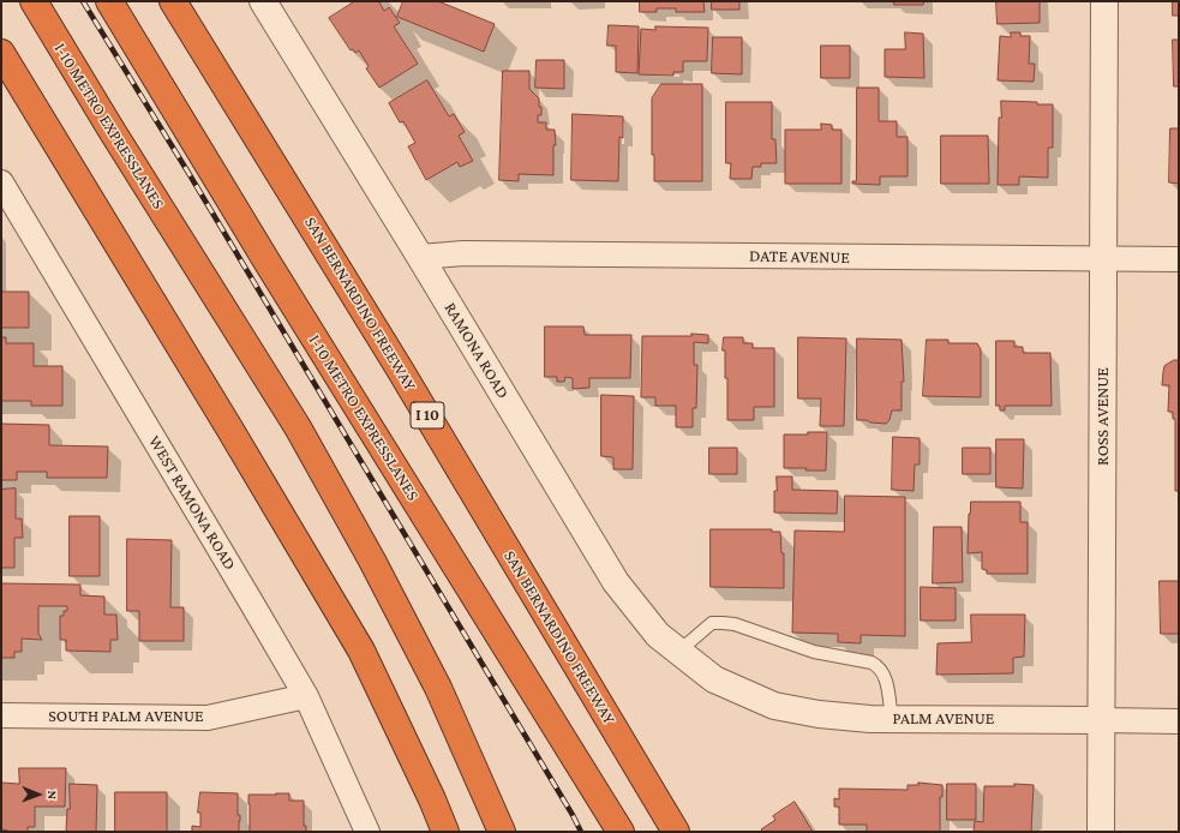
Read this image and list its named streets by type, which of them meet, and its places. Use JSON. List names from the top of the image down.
{
  "streets": {
    "highway": ["I-10 METRO EXPRESSLANES", "SAN BERNARDINO FREEWAY", "I 10"],
    "street": [
      "DATE AVENUE",
      "RAMONA ROAD",
      "ROSS AVENUE",
      "WEST RAMONA ROAD",
      "SOUTH PALM AVENUE",
      "PALM AVENUE"
    ]
  },
  "crossings": [
    ["DATE AVENUE", "RAMONA ROAD"],
    ["DATE AVENUE", "ROSS AVENUE"],
    ["RAMONA ROAD", "PALM AVENUE"],
    ["ROSS AVENUE", "PALM AVENUE"],
    ["WEST RAMONA ROAD", "SOUTH PALM AVENUE"]
  ],
  "north": "right"
}
